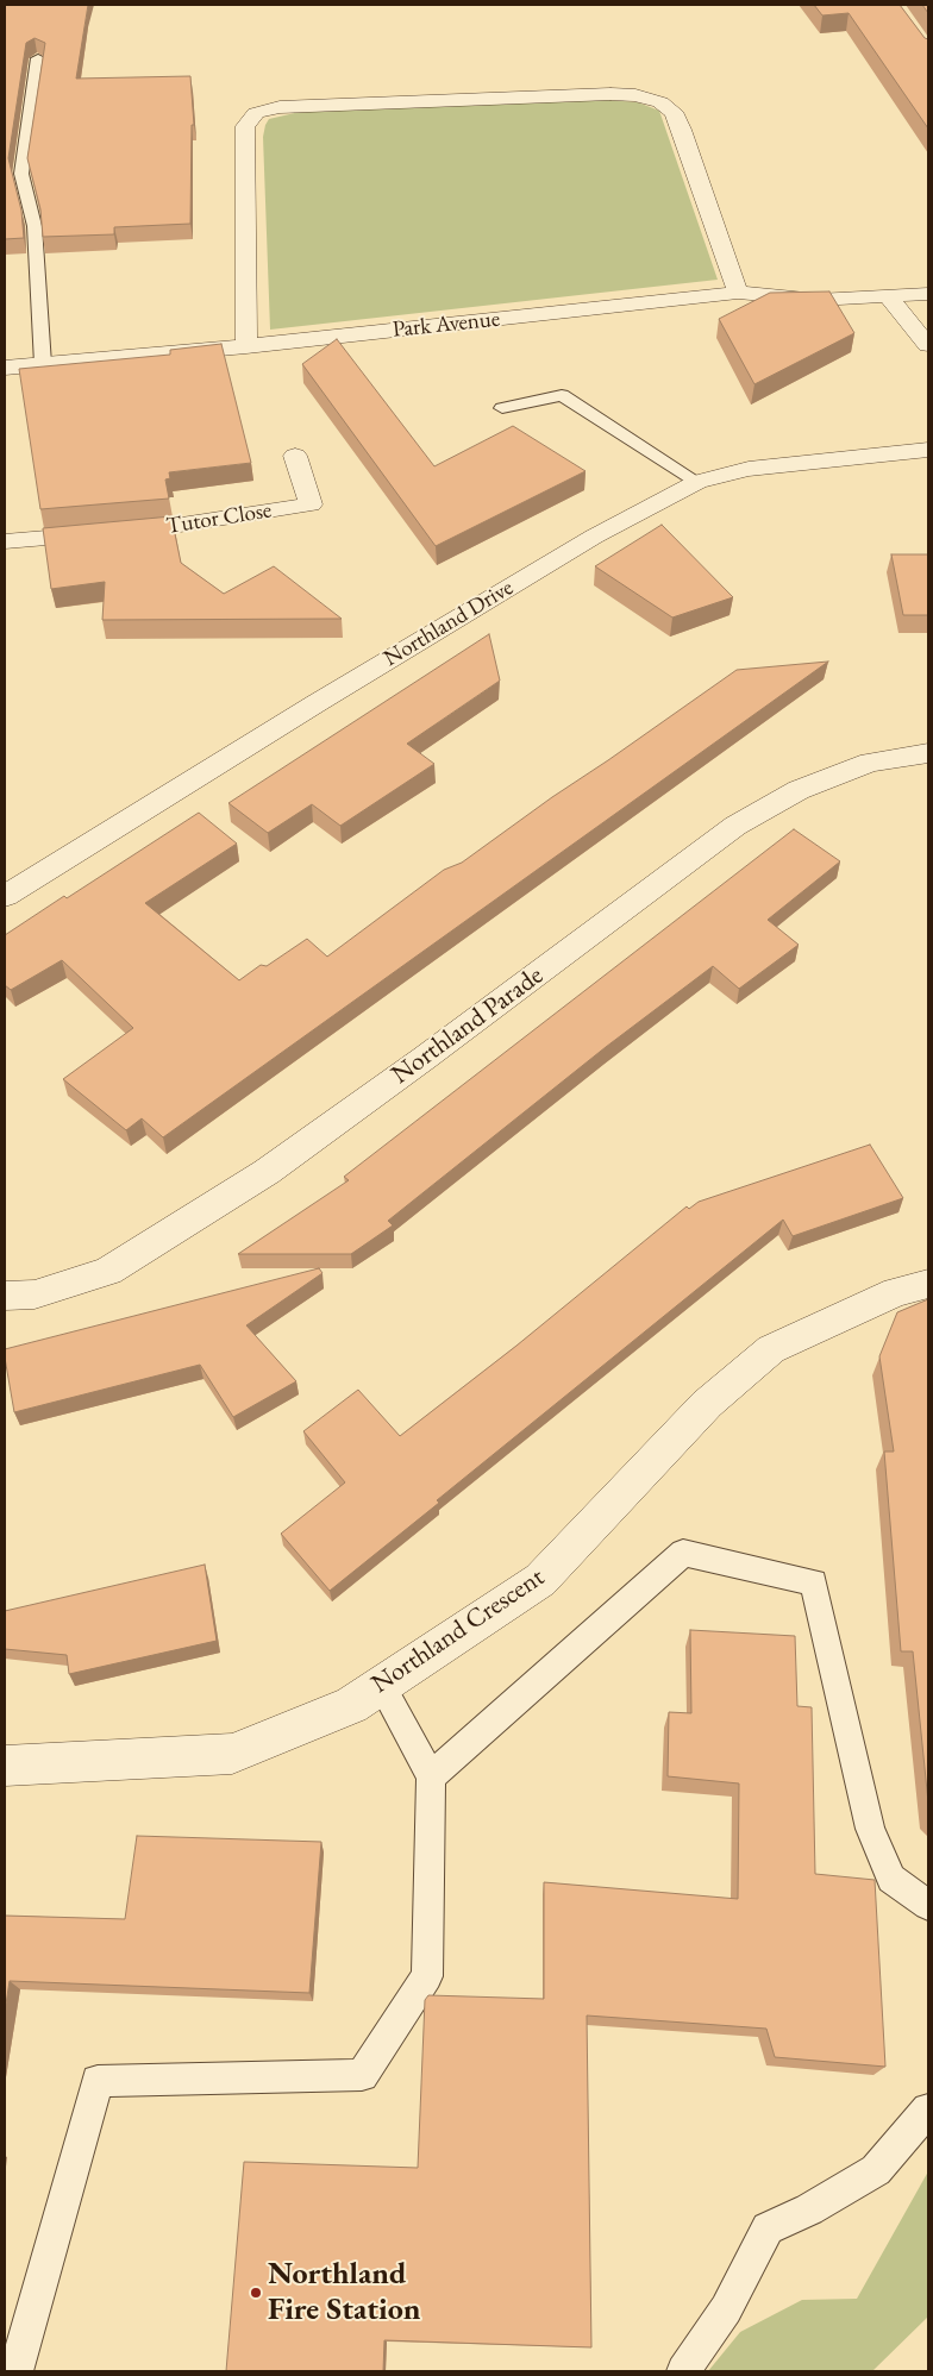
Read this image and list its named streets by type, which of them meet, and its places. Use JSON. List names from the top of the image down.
{
  "streets": {
    "street": [
      "Park Avenue",
      "Tutor Close",
      "Northland Drive",
      "Northland Parade",
      "Northland Crescent"
    ]
  },
  "places": ["Northland Fire Station"]
}
